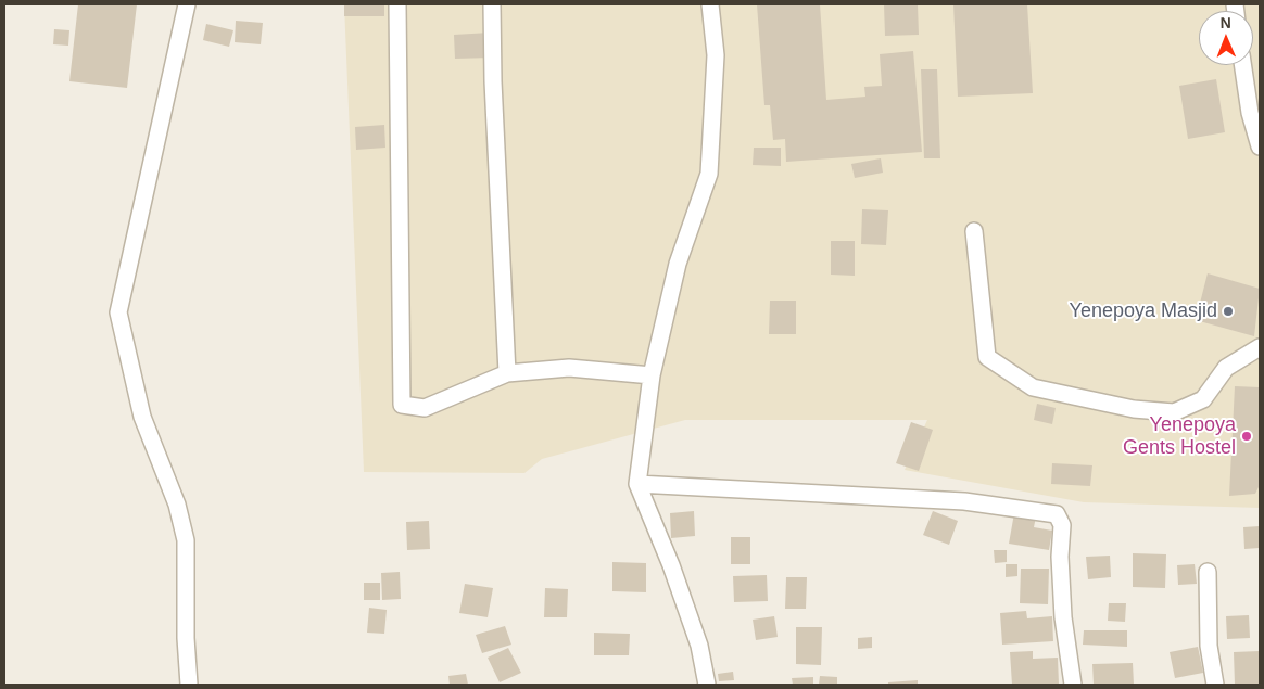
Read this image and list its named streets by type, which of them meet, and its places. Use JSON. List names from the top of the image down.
{
  "places": ["Yenepoya Masjid", "Yenepoya Gents Hostel"],
  "north": "top"
}
